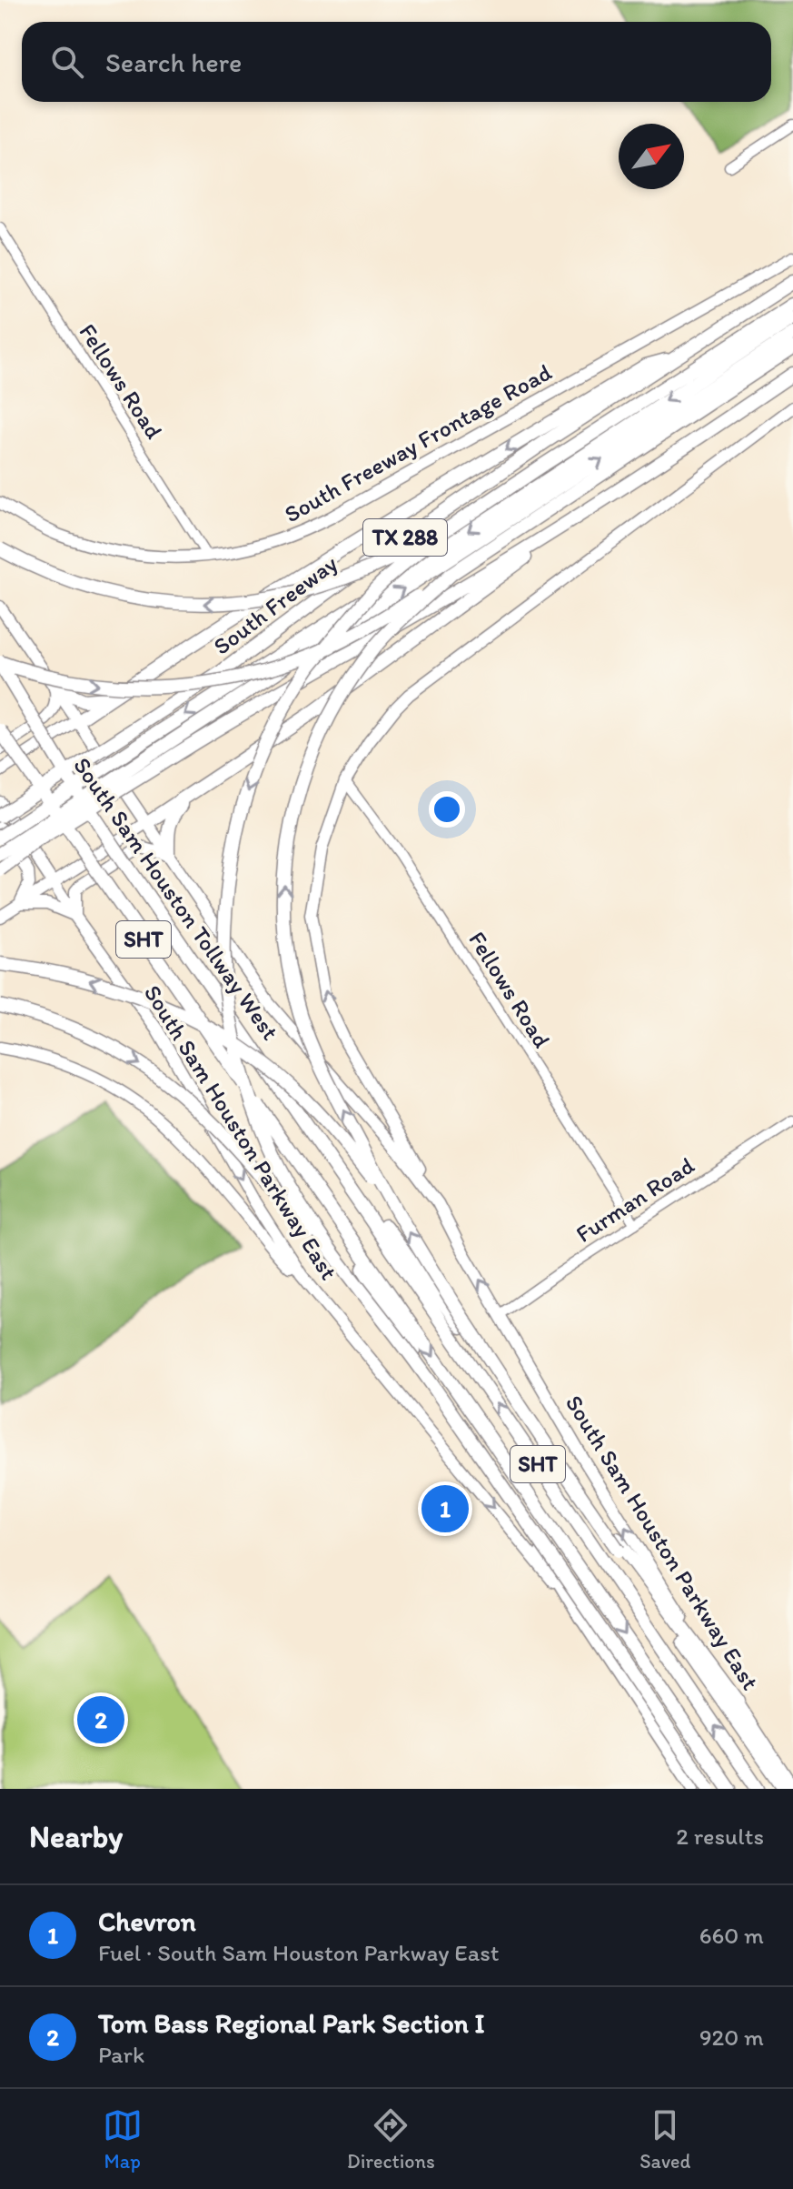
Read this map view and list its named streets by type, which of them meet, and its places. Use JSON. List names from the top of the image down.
{
  "streets": {
    "highway": [
      "TX 288",
      "South Freeway",
      "South Sam Houston Tollway West",
      "SHT"
    ],
    "main road": ["South Freeway Frontage Road", "South Sam Houston Parkway East"],
    "street": ["Fellows Road", "Furman Road"]
  },
  "crossings": [
    ["Fellows Road", "South Freeway Frontage Road"],
    ["Fellows Road", "Furman Road"],
    ["South Sam Houston Tollway West", "SHT"],
    ["South Sam Houston Parkway East", "Furman Road"]
  ],
  "north": "top right",
  "page": {
    "search": "Search here",
    "pins": ["1", "2"],
    "heading": ["Nearby", "2 results"],
    "list": [
      {
        "mark": "1",
        "name": "Chevron",
        "note": "Fuel · South Sam Houston Parkway East",
        "value": "660 m"
      },
      {
        "mark": "2",
        "name": "Tom Bass Regional Park Section I",
        "note": "Park",
        "value": "920 m"
      }
    ],
    "nav": ["Map", "Directions", "Saved"]
  }
}
